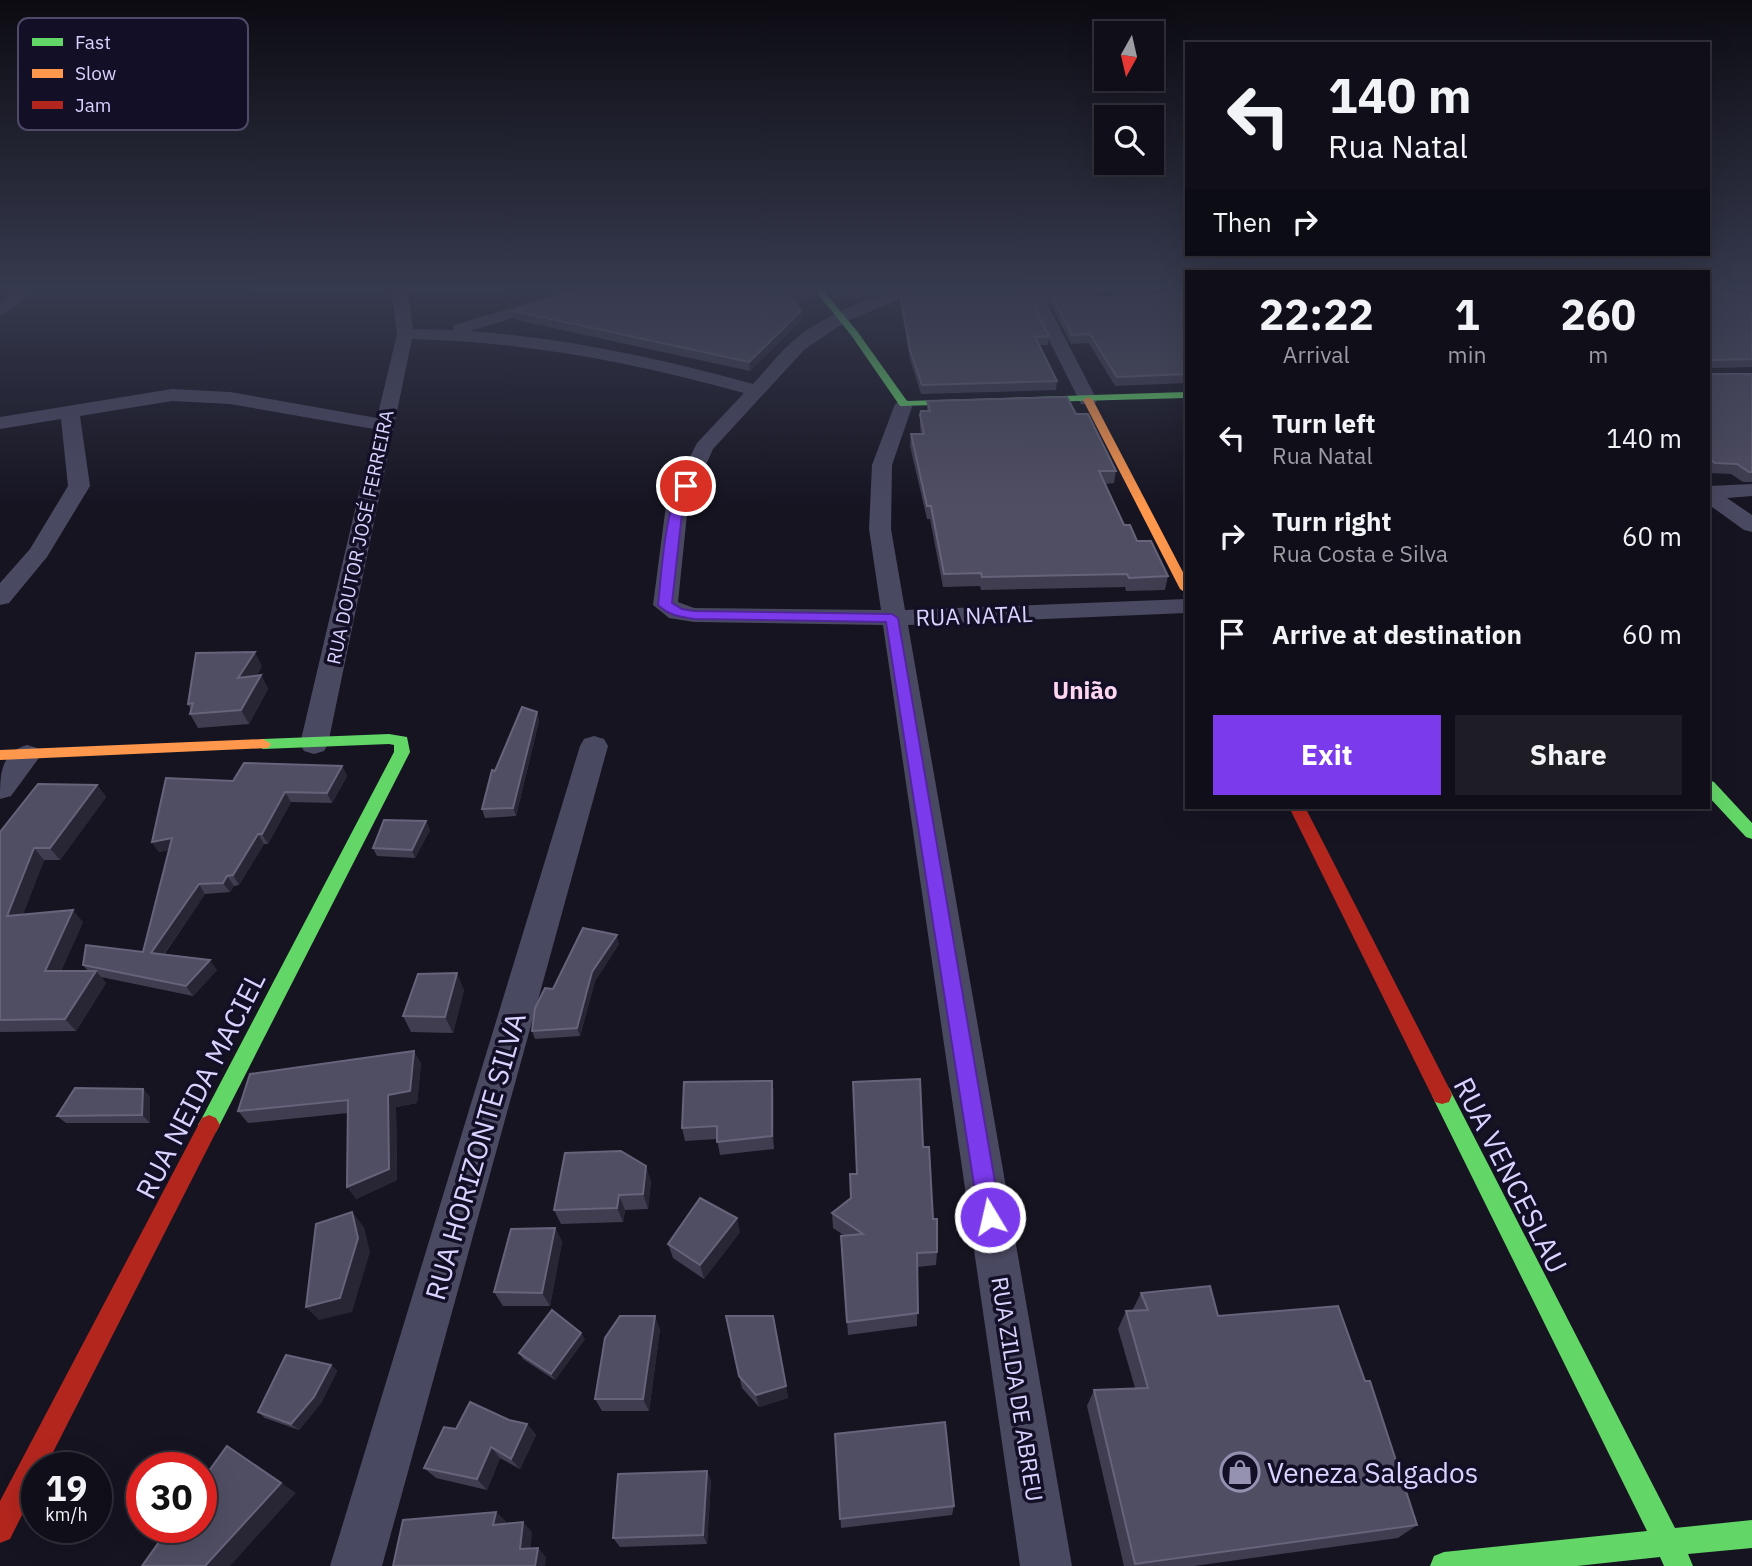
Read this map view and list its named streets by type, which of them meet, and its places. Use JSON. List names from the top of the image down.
{
  "streets": {
    "street": [
      "RUA DOUTOR JOSÉ FERREIRA",
      "RUA NATAL",
      "RUA NEIDA MACIEL",
      "RUA HORIZONTE SILVA",
      "RUA VENCESLAU",
      "RUA ZILDA DE ABREU"
    ]
  },
  "crossings": [
    ["RUA DOUTOR JOSÉ FERREIRA", "RUA NEIDA MACIEL"],
    ["RUA NATAL", "RUA ZILDA DE ABREU"]
  ],
  "districts": ["União"],
  "places": {
    "shop": ["Veneza Salgados"]
  },
  "legend": ["Fast", "Slow", "Jam"],
  "north": "bottom",
  "page": {
    "turn": ["140 m", "Rua Natal"],
    "then": "Then",
    "eta": [
      "22:22",
      "Arrival",
      "1",
      "min",
      "260",
      "m"
    ],
    "list": [
      {
        "name": "Turn left",
        "note": "Rua Natal",
        "value": "140 m"
      },
      {
        "name": "Turn right",
        "note": "Rua Costa e Silva",
        "value": "60 m"
      },
      {
        "name": "Arrive at destination",
        "value": "60 m"
      }
    ],
    "buttons": ["Exit", "Share"],
    "speed": "19 km/h",
    "limit": "30"
  }
}
